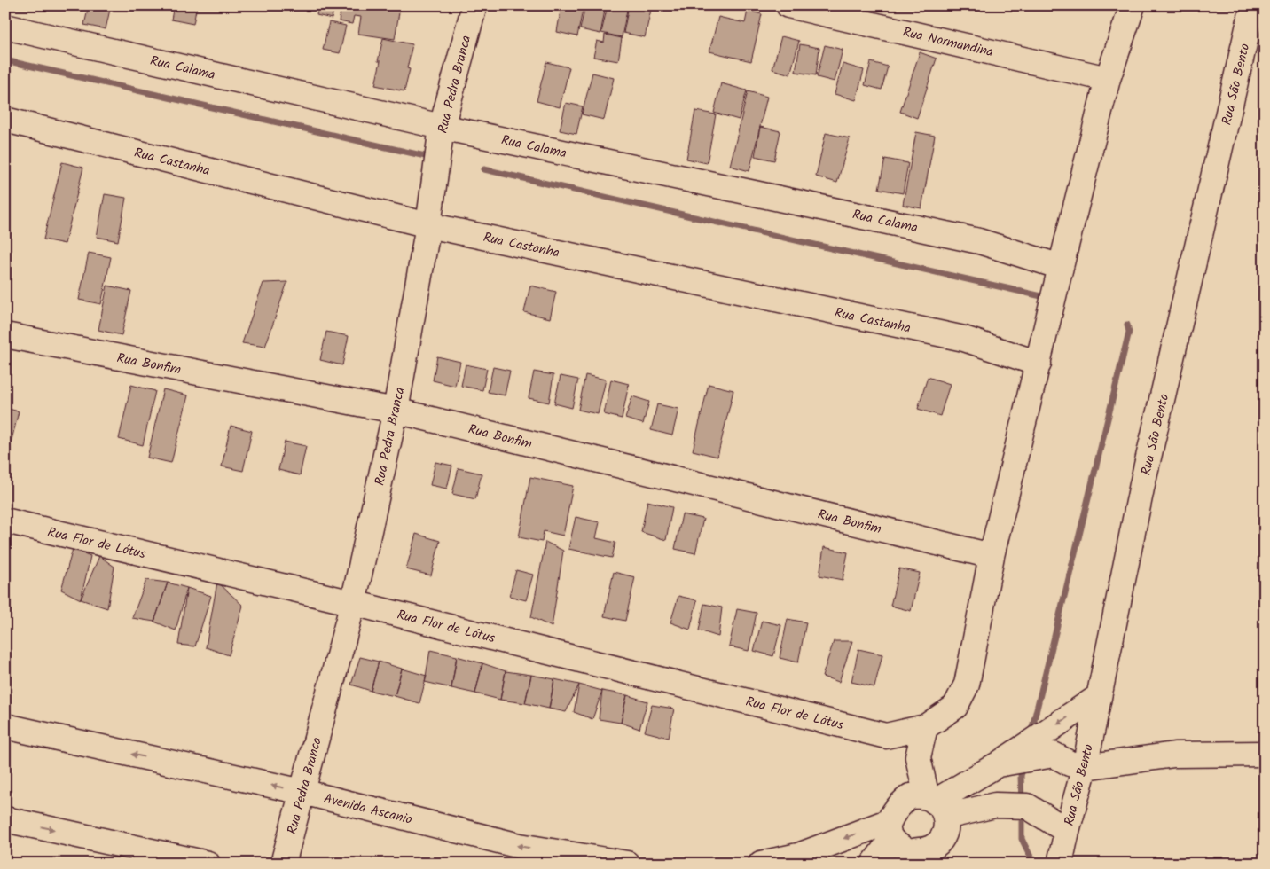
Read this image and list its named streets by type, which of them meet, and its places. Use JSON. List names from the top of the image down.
{
  "streets": {
    "street": [
      "Rua Normandina",
      "Rua Calama",
      "Rua Pedra Branca",
      "Rua São Bento",
      "Rua Castanha",
      "Rua Bonfim",
      "Rua Flor de Lótus",
      "Avenida Ascanio"
    ]
  },
  "crossings": [
    ["Rua Calama", "Rua Pedra Branca"],
    ["Rua Pedra Branca", "Rua Castanha"],
    ["Rua Pedra Branca", "Rua Bonfim"],
    ["Rua Pedra Branca", "Rua Flor de Lótus"],
    ["Rua Pedra Branca", "Avenida Ascanio"]
  ]
}
